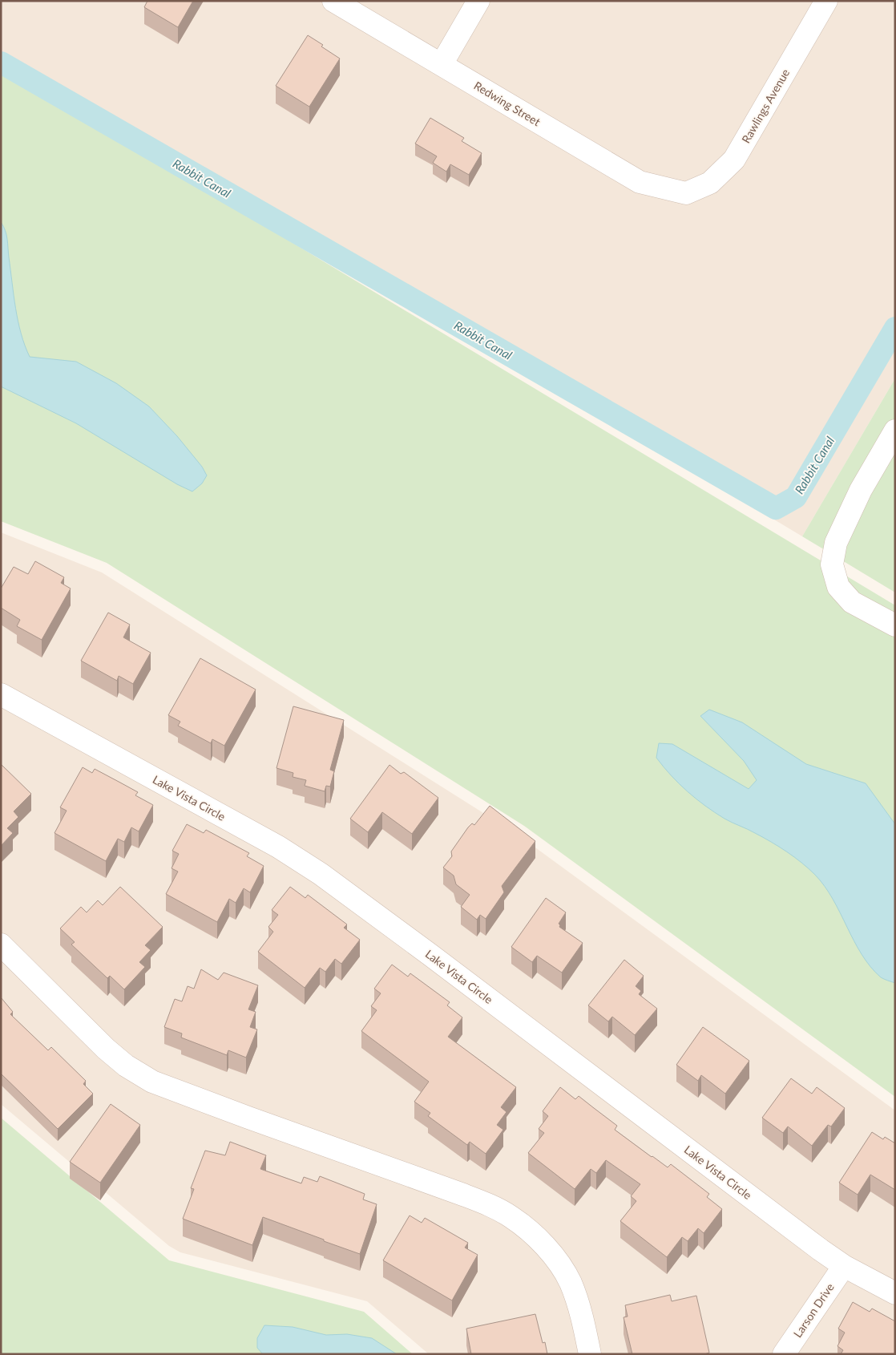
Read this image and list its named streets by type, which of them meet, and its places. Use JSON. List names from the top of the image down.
{
  "streets": {
    "street": [
      "Redwing Street",
      "Rawlings Avenue",
      "Lake Vista Circle",
      "Larson Drive"
    ]
  },
  "crossings": [
    ["Redwing Street", "Rawlings Avenue"],
    ["Lake Vista Circle", "Larson Drive"]
  ],
  "water": ["Rabbit Canal"]
}
